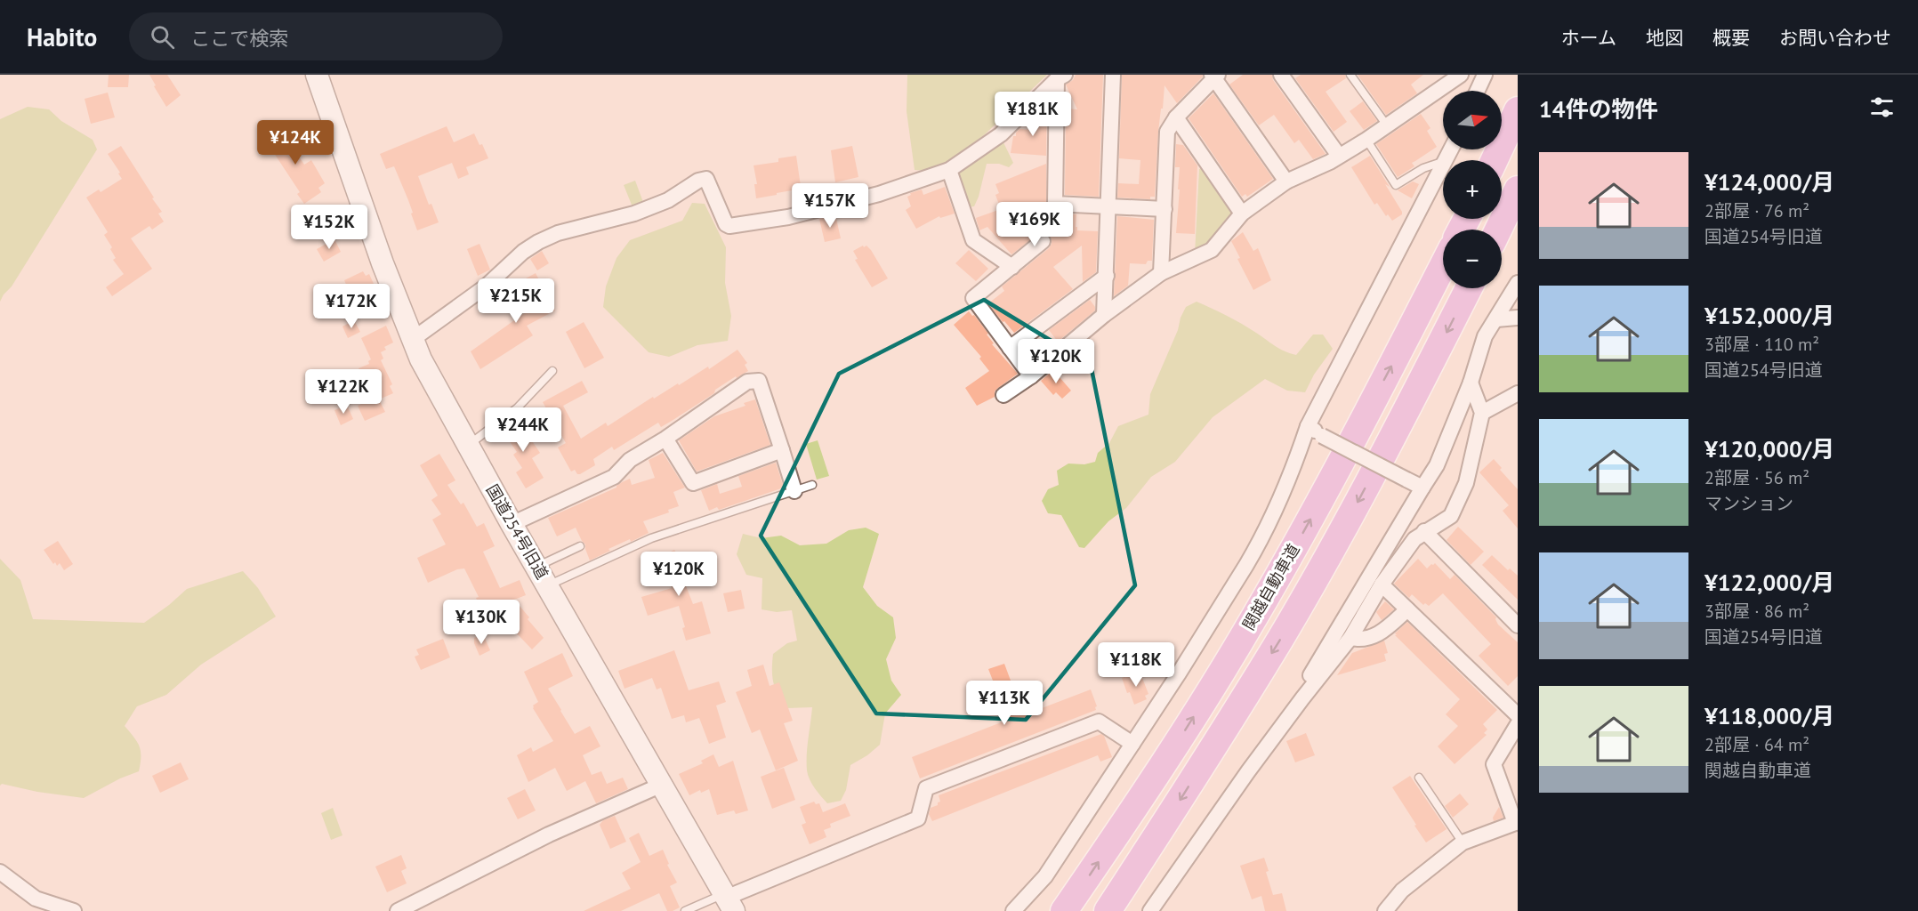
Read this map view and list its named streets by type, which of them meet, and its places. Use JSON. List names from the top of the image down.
{
  "streets": {
    "highway": ["関越自動車道"],
    "street": ["国道254号旧道"]
  },
  "north": "right",
  "page": {
    "header": "Habito",
    "search": "ここで検索",
    "nav": [
      "ホーム",
      "地図",
      "概要",
      "お問い合わせ"
    ],
    "heading": "14件の物件",
    "map_buttons": ["+", "−"],
    "price": [
      "¥181K",
      "¥124K",
      "¥157K",
      "¥169K",
      "¥152K",
      "¥215K",
      "¥172K",
      "¥120K",
      "¥122K",
      "¥244K",
      "¥120K",
      "¥130K",
      "¥118K",
      "¥113K"
    ],
    "list": [
      {
        "name": "¥124,000/月",
        "note": "2部屋 · 76 m² · 国道254号旧道"
      },
      {
        "name": "¥152,000/月",
        "note": "3部屋 · 110 m² · 国道254号旧道"
      },
      {
        "name": "¥120,000/月",
        "note": "2部屋 · 56 m² · マンション"
      },
      {
        "name": "¥122,000/月",
        "note": "3部屋 · 86 m² · 国道254号旧道"
      },
      {
        "name": "¥118,000/月",
        "note": "2部屋 · 64 m² · 関越自動車道"
      }
    ]
  }
}
